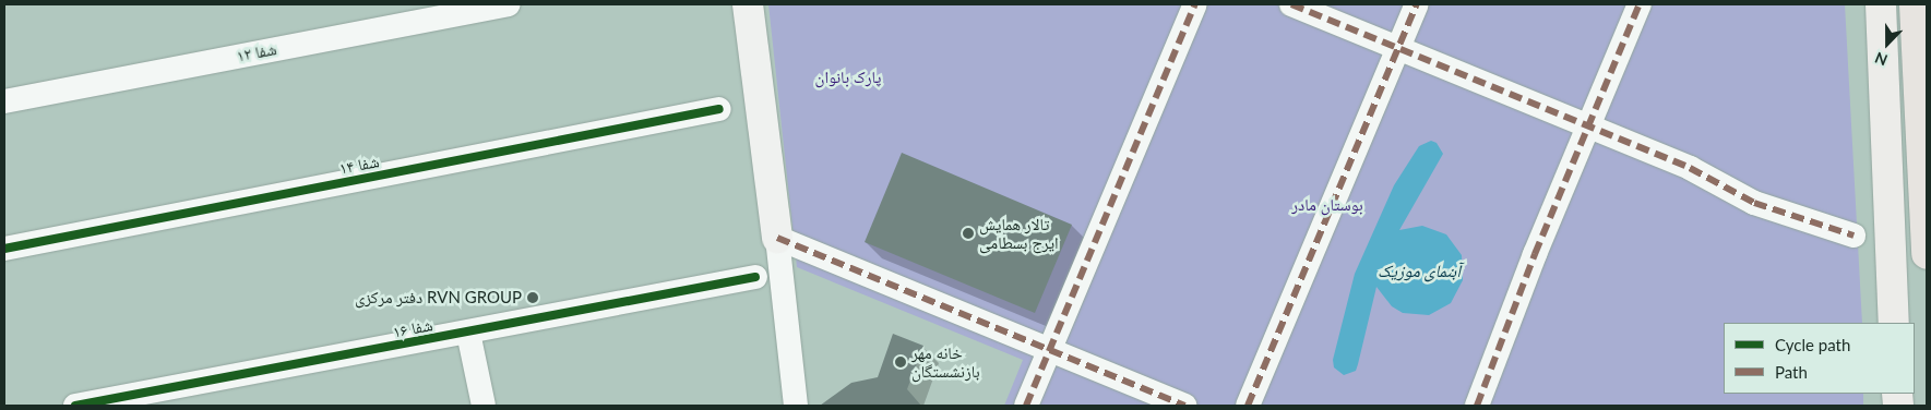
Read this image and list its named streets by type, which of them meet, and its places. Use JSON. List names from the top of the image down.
{
  "streets": {
    "street": ["شفا ۱۲", "شفا ۱۴", "شفا ۱۶"]
  },
  "water": ["آبنمای موزیک"],
  "parks": ["پارک بانوان", "بوستان مادر"],
  "places": ["تالار همایش ایرج بسطامی", "دفتر مرکزی RVN GROUP", "خانه مهر بازنشستگان"],
  "legend": ["Cycle path", "Path"],
  "north": "bottom"
}
